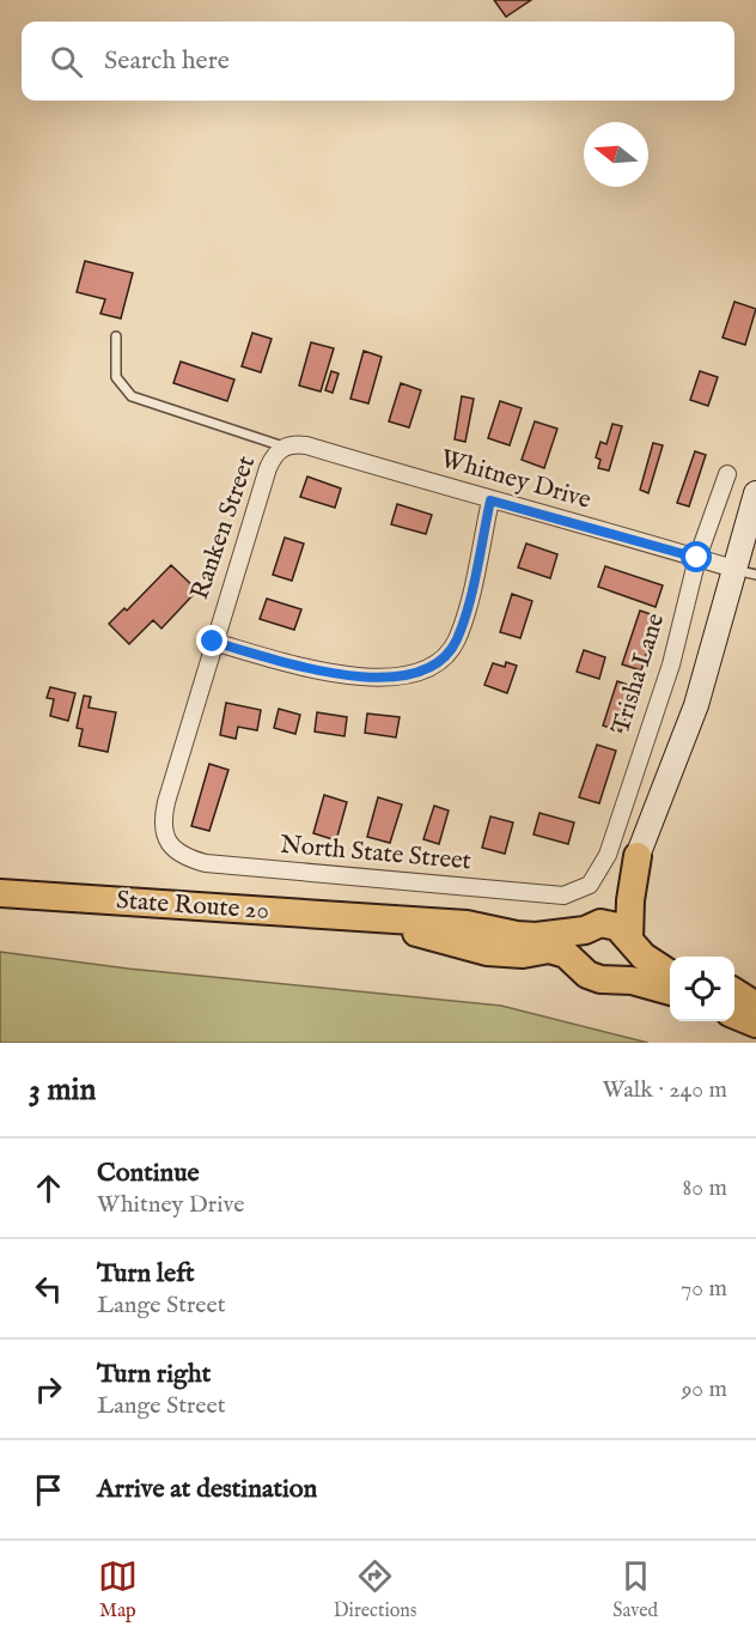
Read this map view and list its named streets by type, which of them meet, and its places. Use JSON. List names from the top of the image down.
{
  "streets": {
    "main road": ["State Route 20"],
    "street": [
      "Whitney Drive",
      "Ranken Street",
      "Trisha Lane",
      "North State Street"
    ]
  },
  "crossings": [
    ["Whitney Drive", "Ranken Street"],
    ["Whitney Drive", "Trisha Lane"],
    ["Ranken Street", "North State Street"],
    ["Trisha Lane", "North State Street"]
  ],
  "north": "left",
  "page": {
    "search": "Search here",
    "heading": ["3 min", "Walk · 240 m"],
    "list": [
      ["Continue", "Whitney Drive", "80 m"],
      ["Turn left", "Lange Street", "70 m"],
      ["Turn right", "Lange Street", "90 m"],
      "Arrive at destination"
    ],
    "nav": ["Map", "Directions", "Saved"]
  }
}
